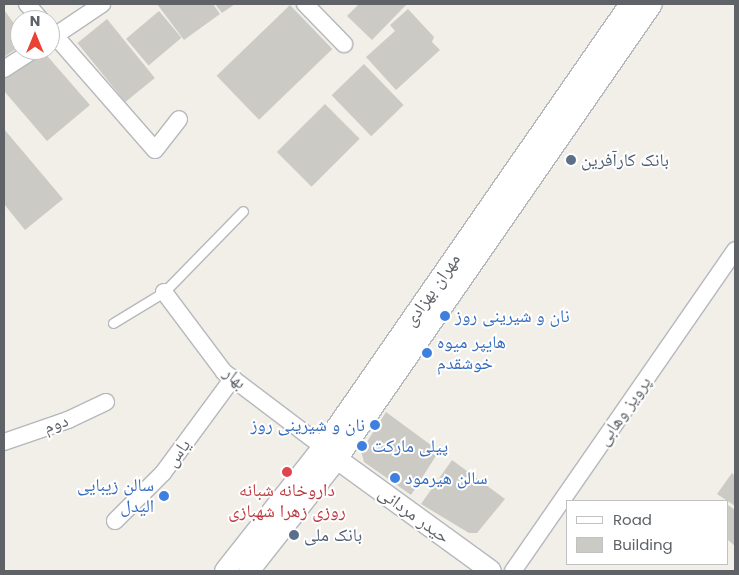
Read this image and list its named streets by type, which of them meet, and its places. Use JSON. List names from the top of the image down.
{
  "streets": {
    "street": [
      "مهران بهزادی",
      "بهار",
      "پرویز وهابی",
      "دوم",
      "یاس",
      "حیدر مردانی"
    ]
  },
  "crossings": [
    ["مهران بهزادی", "بهار"],
    ["مهران بهزادی", "حیدر مردانی"],
    ["بهار", "یاس"],
    ["بهار", "حیدر مردانی"]
  ],
  "places": [
    "بانک کارآفرین",
    "نان و شيرينى روز",
    "هایپر میوه خوشقدم",
    "نان و شیرینی روز",
    "پیلی مارکت",
    "داروخانه شبانه روزی زهرا شهبازی",
    "سالن هیرمود",
    "سالن زیبایی الیدل",
    "بانک ملی"
  ],
  "legend": ["Road", "Building"],
  "north": "top"
}
